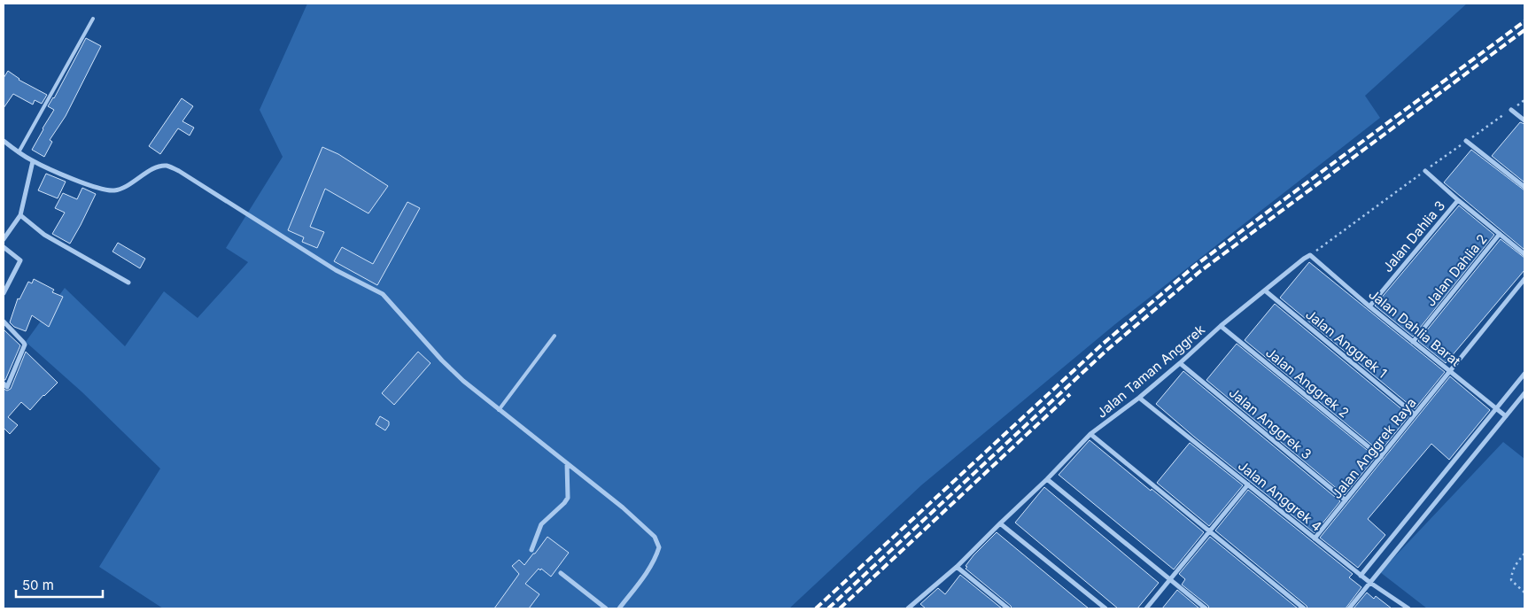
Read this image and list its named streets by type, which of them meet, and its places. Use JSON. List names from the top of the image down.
{
  "streets": {
    "street": [
      "Jalan Dahlia 3",
      "Jalan Dahlia 2",
      "Jalan Dahlia Barat",
      "Jalan Anggrek 1",
      "Jalan Taman Anggrek",
      "Jalan Anggrek 2",
      "Jalan Anggrek 3",
      "Jalan Anggrek Raya",
      "Jalan Anggrek 4"
    ]
  },
  "crossings": [
    ["Jalan Dahlia 3", "Jalan Dahlia Barat"],
    ["Jalan Dahlia 2", "Jalan Dahlia Barat"],
    ["Jalan Dahlia Barat", "Jalan Taman Anggrek"],
    ["Jalan Dahlia Barat", "Jalan Anggrek Raya"],
    ["Jalan Anggrek 1", "Jalan Taman Anggrek"],
    ["Jalan Anggrek 1", "Jalan Anggrek Raya"],
    ["Jalan Taman Anggrek", "Jalan Anggrek 2"],
    ["Jalan Taman Anggrek", "Jalan Anggrek 3"],
    ["Jalan Taman Anggrek", "Jalan Anggrek 4"],
    ["Jalan Anggrek 2", "Jalan Anggrek Raya"],
    ["Jalan Anggrek 3", "Jalan Anggrek Raya"],
    ["Jalan Anggrek Raya", "Jalan Anggrek 4"]
  ],
  "scale_bar": "50 m"
}
